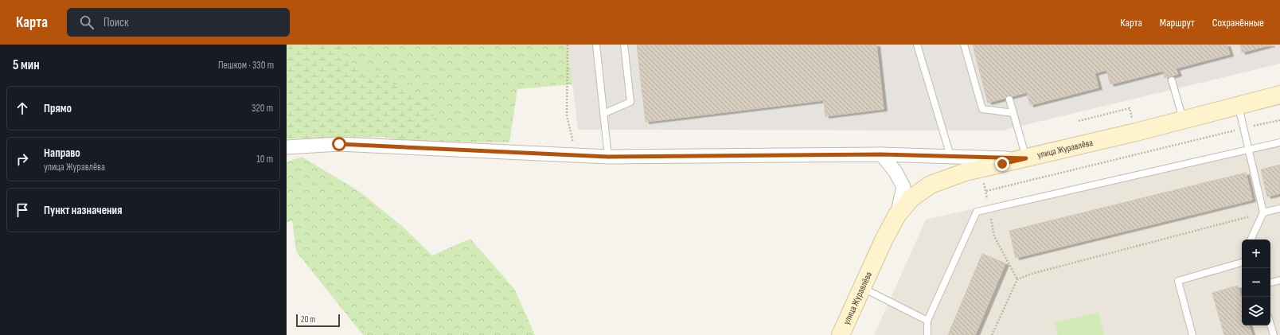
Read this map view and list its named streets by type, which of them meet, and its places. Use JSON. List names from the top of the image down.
{
  "streets": {
    "street": ["улица Журавлёва"]
  },
  "scale_bar": "20 m",
  "page": {
    "header": "Карта",
    "search": "Поиск",
    "nav": ["Карта", "Маршрут", "Сохранённые"],
    "heading": ["5 мин", "Пешком · 330 m"],
    "list": [
      ["Прямо", "320 m"],
      ["Направо", "улица Журавлёва", "10 m"],
      "Пункт назначения"
    ],
    "map_buttons": ["+", "−"],
    "scale": "20 m"
  }
}
